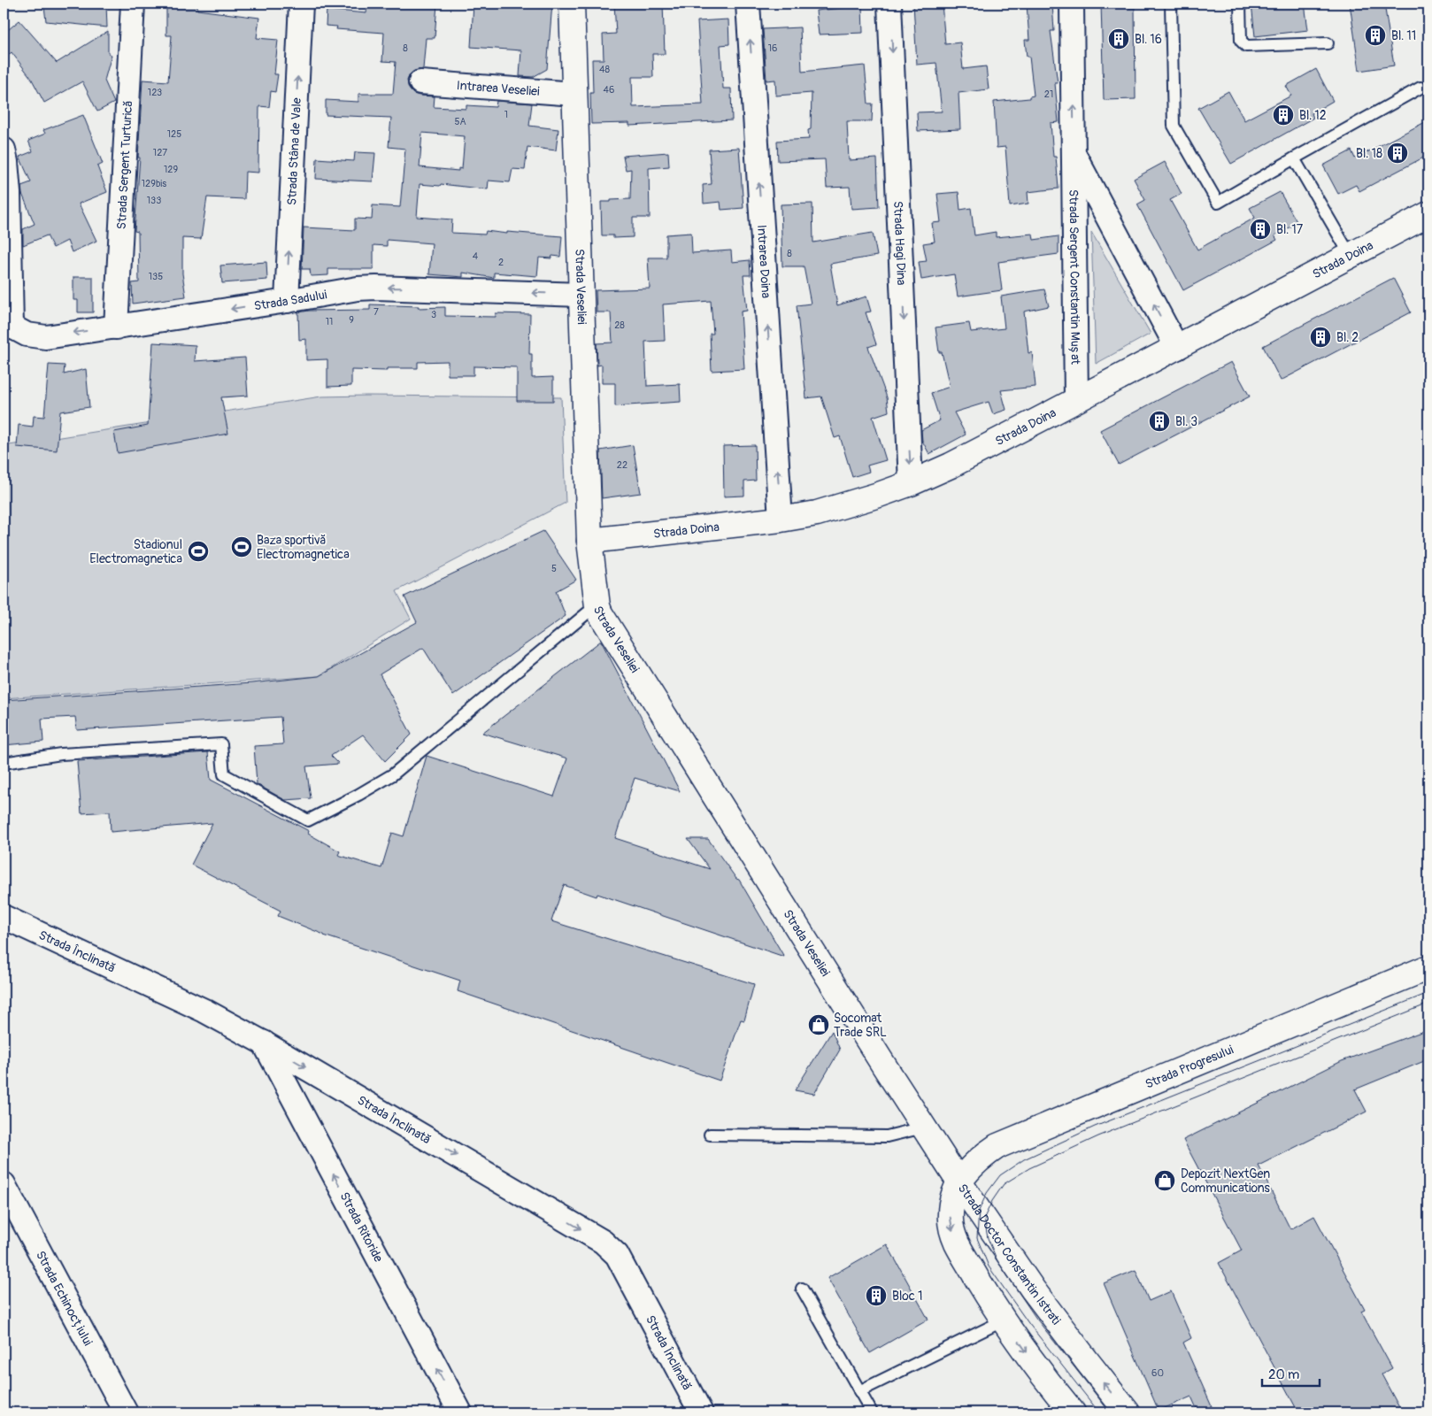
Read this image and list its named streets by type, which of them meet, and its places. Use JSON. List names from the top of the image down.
{
  "streets": {
    "street": [
      "Intrarea Veseliei",
      "Strada Stâna de Vale",
      "Strada Sergent Turturică",
      "Strada Hagi Dina",
      "Strada Doina",
      "Intrarea Doina",
      "Strada Sergent Constantin Mușat",
      "Strada Veseliei",
      "Strada Sadului",
      "Strada Înclinată",
      "Strada Progresului",
      "Strada Ritoride",
      "Strada Doctor Constantin Istrati",
      "Strada Echinocțiului"
    ]
  },
  "crossings": [
    ["Intrarea Veseliei", "Strada Veseliei"],
    ["Strada Stâna de Vale", "Strada Sadului"],
    ["Strada Sergent Turturică", "Strada Sadului"],
    ["Strada Hagi Dina", "Strada Doina"],
    ["Strada Doina", "Intrarea Doina"],
    ["Strada Doina", "Strada Sergent Constantin Mușat"],
    ["Strada Doina", "Strada Veseliei"],
    ["Strada Veseliei", "Strada Sadului"],
    ["Strada Veseliei", "Strada Progresului"],
    ["Strada Veseliei", "Strada Doctor Constantin Istrati"],
    ["Strada Înclinată", "Strada Ritoride"],
    ["Strada Progresului", "Strada Doctor Constantin Istrati"]
  ],
  "one_way": [
    "Strada Stâna de Vale",
    "Strada Hagi Dina",
    "Intrarea Doina",
    "Strada Sadului",
    "Strada Înclinată",
    "Strada Ritoride"
  ],
  "places": {
    "building": [
      "Bl. 11",
      "Bl. 16",
      "Bl. 12",
      "Bl. 18",
      "Bl. 17",
      "Bl. 2",
      "Bl. 3",
      "Bloc 1"
    ],
    "sports": ["Baza sportivă Electromagnetica", "Stadionul Electromagnetica"],
    "shop": ["Socomat Trade SRL", "Depozit NextGen Communications"]
  },
  "house_numbers": [
    "8",
    "16",
    "48",
    "46",
    "123",
    "21",
    "1",
    "5A",
    "125",
    "127",
    "129",
    "129bis",
    "133",
    "8",
    "4",
    "2",
    "135",
    "7",
    "3",
    "9",
    "11",
    "28",
    "22",
    "5",
    "60"
  ],
  "scale_bar": "20 m"
}
